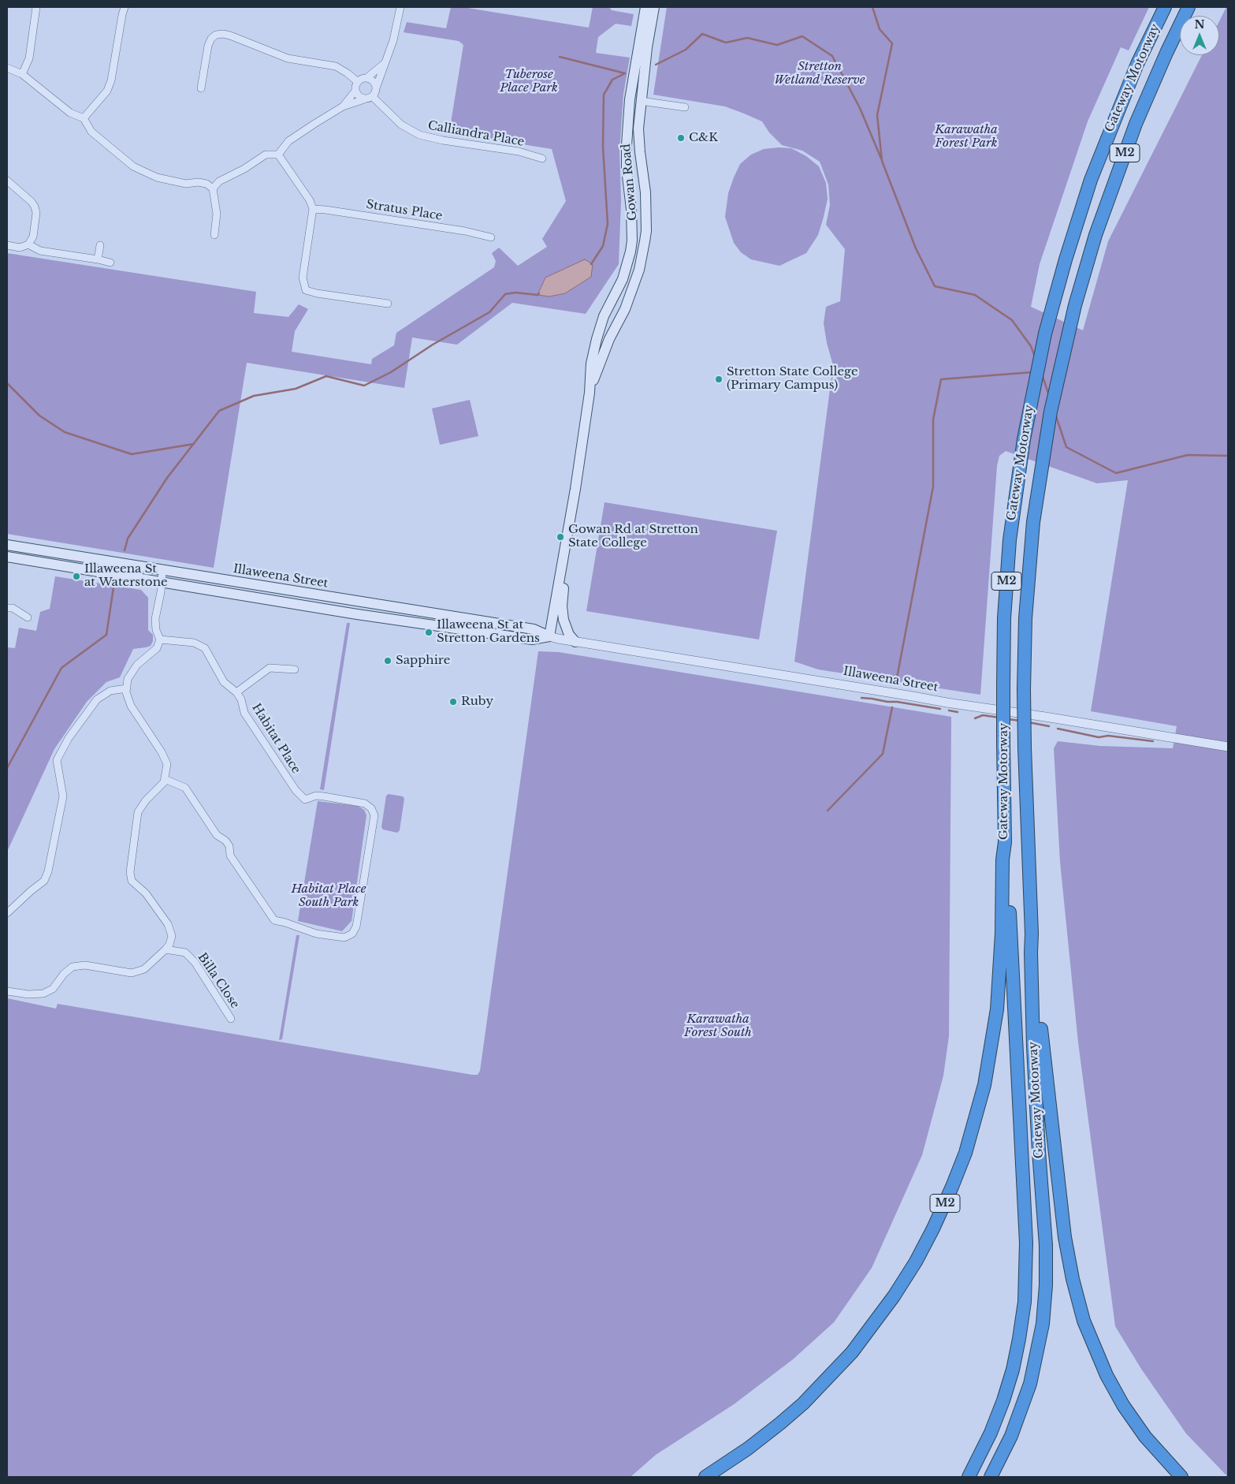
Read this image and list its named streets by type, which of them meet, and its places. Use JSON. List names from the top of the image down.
{
  "streets": {
    "highway": ["Gateway Motorway", "M2"],
    "main road": ["Gowan Road", "Illaweena Street"],
    "street": [
      "Calliandra Place",
      "Stratus Place",
      "Habitat Place",
      "Billa Close"
    ]
  },
  "crossings": [
    ["Gowan Road", "Illaweena Street"]
  ],
  "parks": [
    "Stretton Wetland Reserve",
    "Tuberose Place Park",
    "Karawatha Forest Park",
    "Habitat Place South Park",
    "Karawatha Forest South"
  ],
  "places": [
    "C&K",
    "Stretton State College (Primary Campus)",
    "Gowan Rd at Stretton State College",
    "Illaweena St at Waterstone",
    "Illaweena St at Stretton Gardens",
    "Sapphire",
    "Ruby"
  ],
  "north": "top"
}
